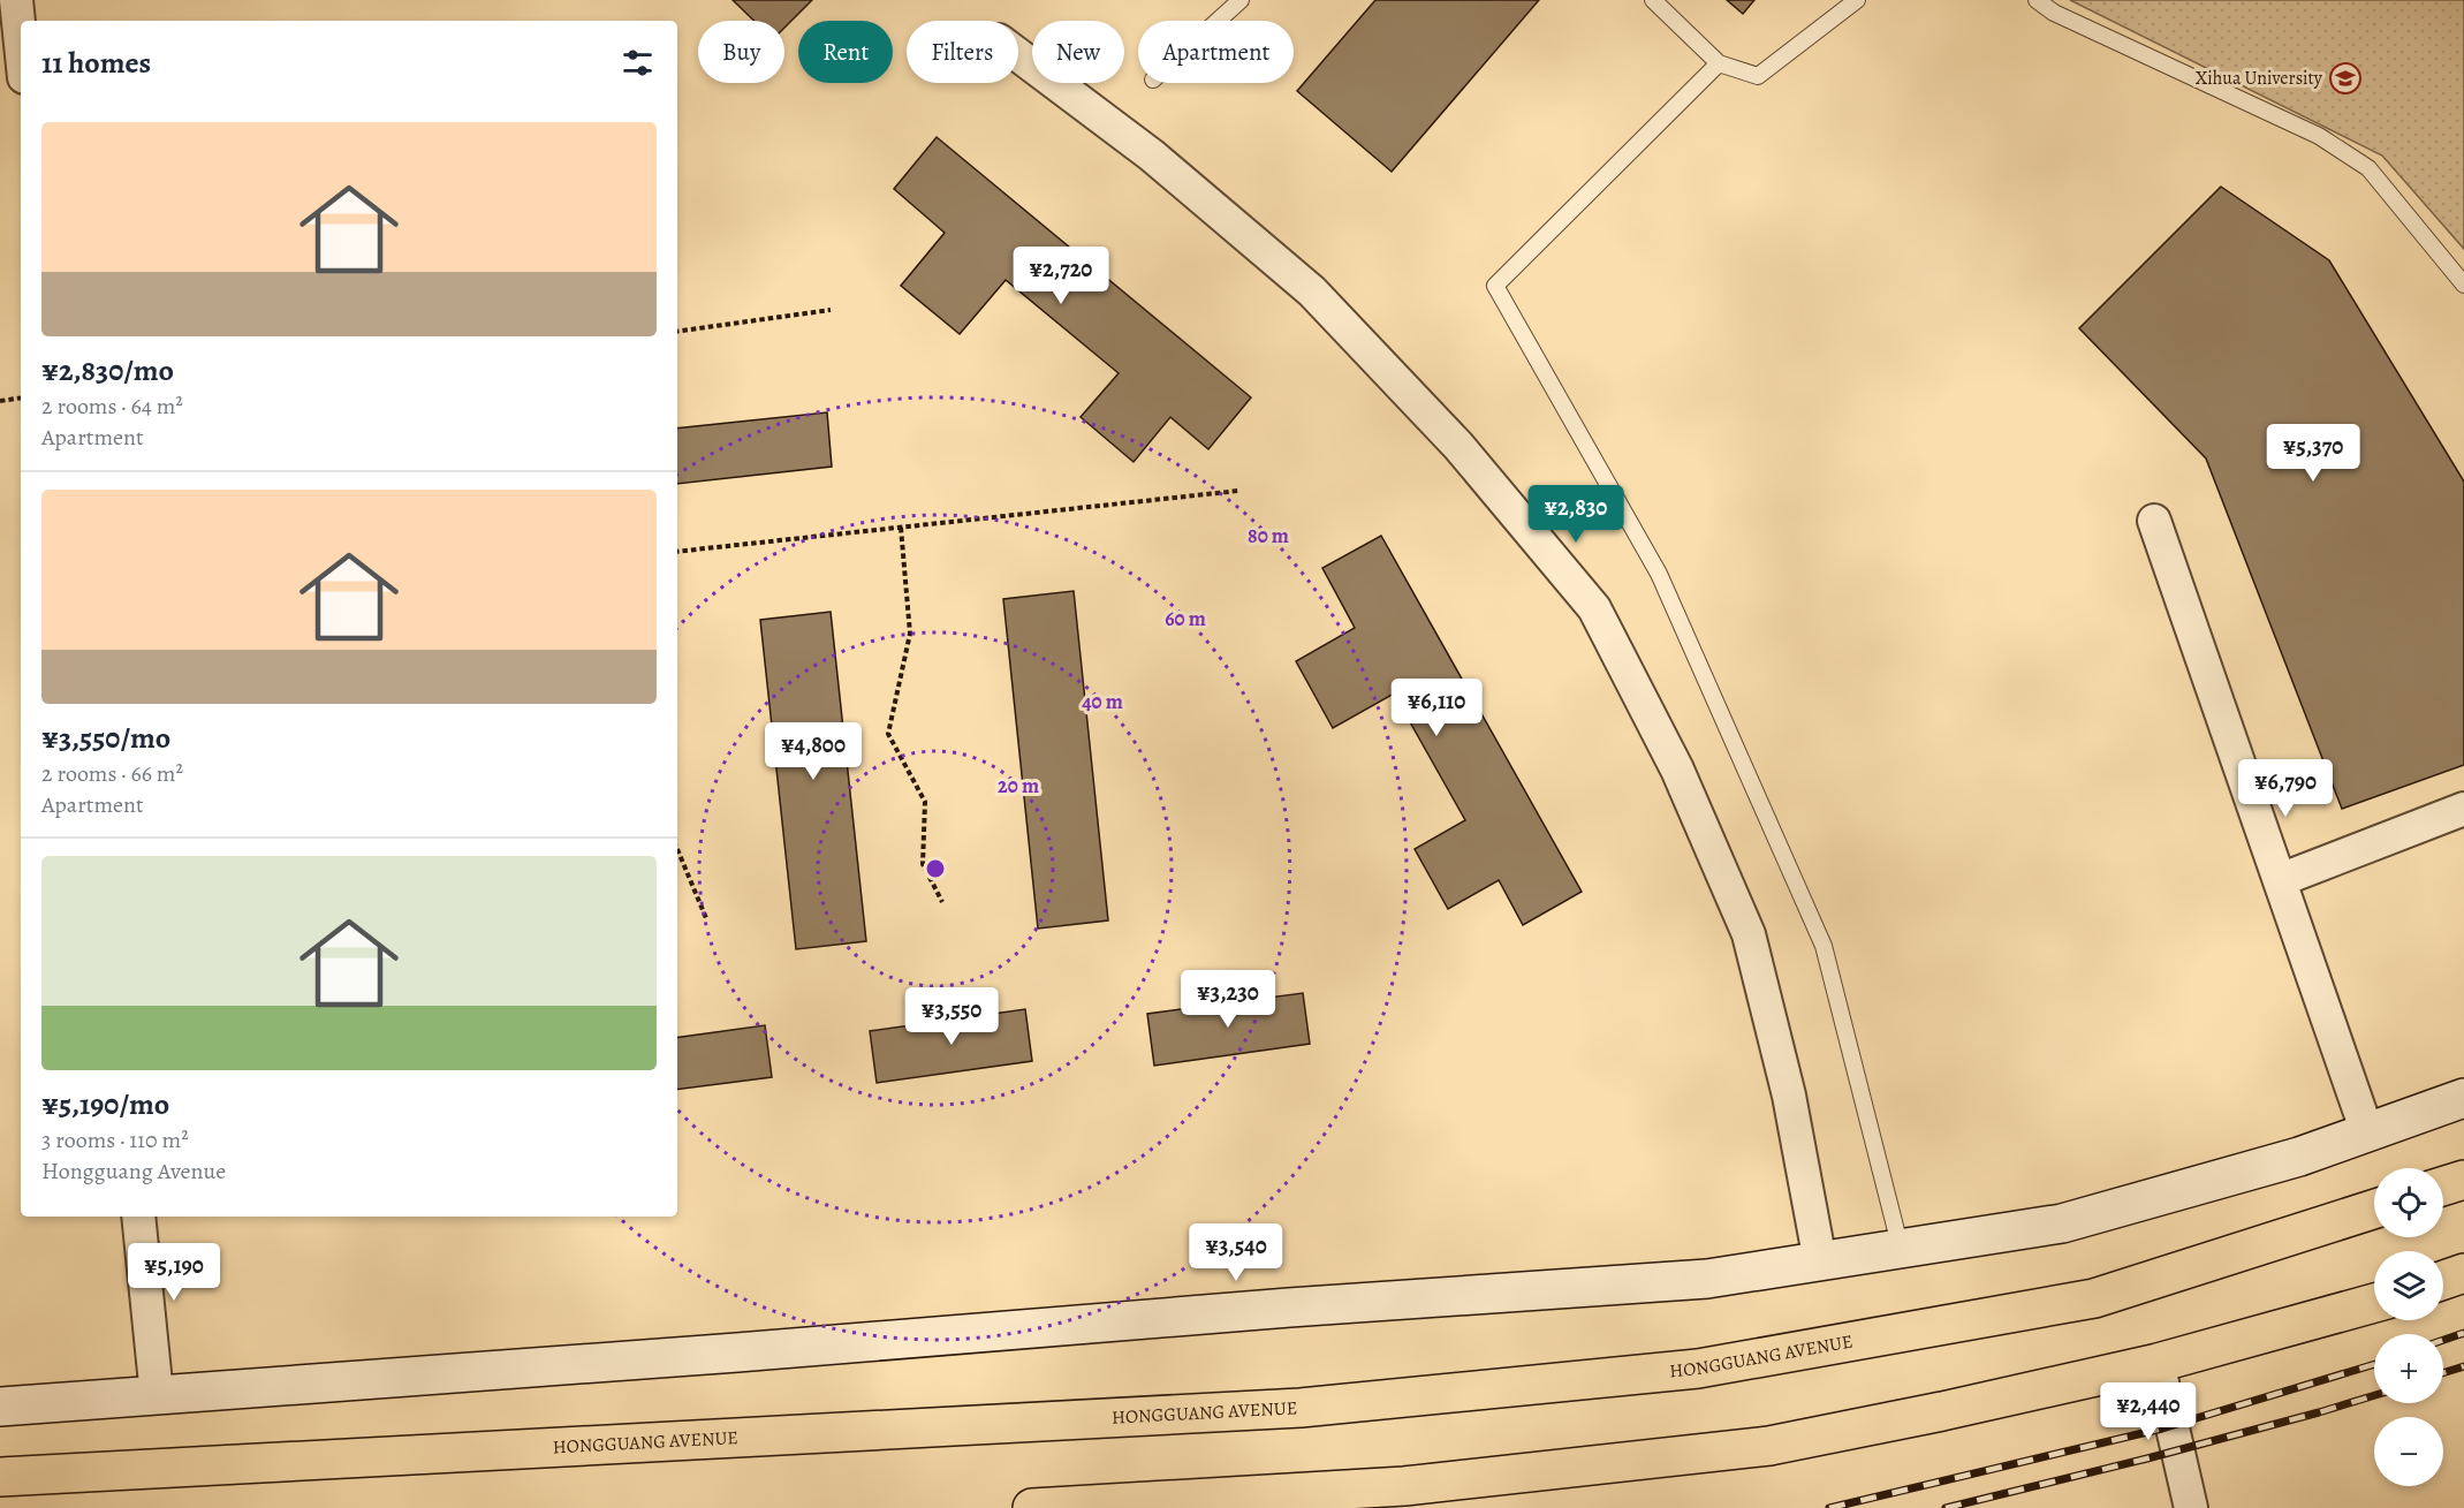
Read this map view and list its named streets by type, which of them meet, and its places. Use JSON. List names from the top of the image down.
{
  "streets": {
    "highway": ["HONGGUANG AVENUE"]
  },
  "places": {
    "school or university": ["Xihua University"]
  },
  "page": {
    "chip": [
      "Buy",
      "Rent",
      "Filters",
      "New",
      "Apartment"
    ],
    "heading": "11 homes",
    "list": [
      {
        "name": "¥2,830/mo",
        "note": "2 rooms · 64 m² · Apartment"
      },
      {
        "name": "¥3,550/mo",
        "note": "2 rooms · 66 m² · Apartment"
      },
      {
        "name": "¥5,190/mo",
        "note": "3 rooms · 110 m² · Hongguang Avenue"
      }
    ],
    "price": [
      "¥2,720",
      "¥5,370",
      "¥2,830",
      "¥6,110",
      "¥4,800",
      "¥6,790",
      "¥3,230",
      "¥3,550",
      "¥3,540",
      "¥5,190",
      "¥2,440"
    ],
    "map_buttons": ["+", "−"]
  },
  "rings": [
    "80 m",
    "60 m",
    "40 m",
    "20 m"
  ]
}
